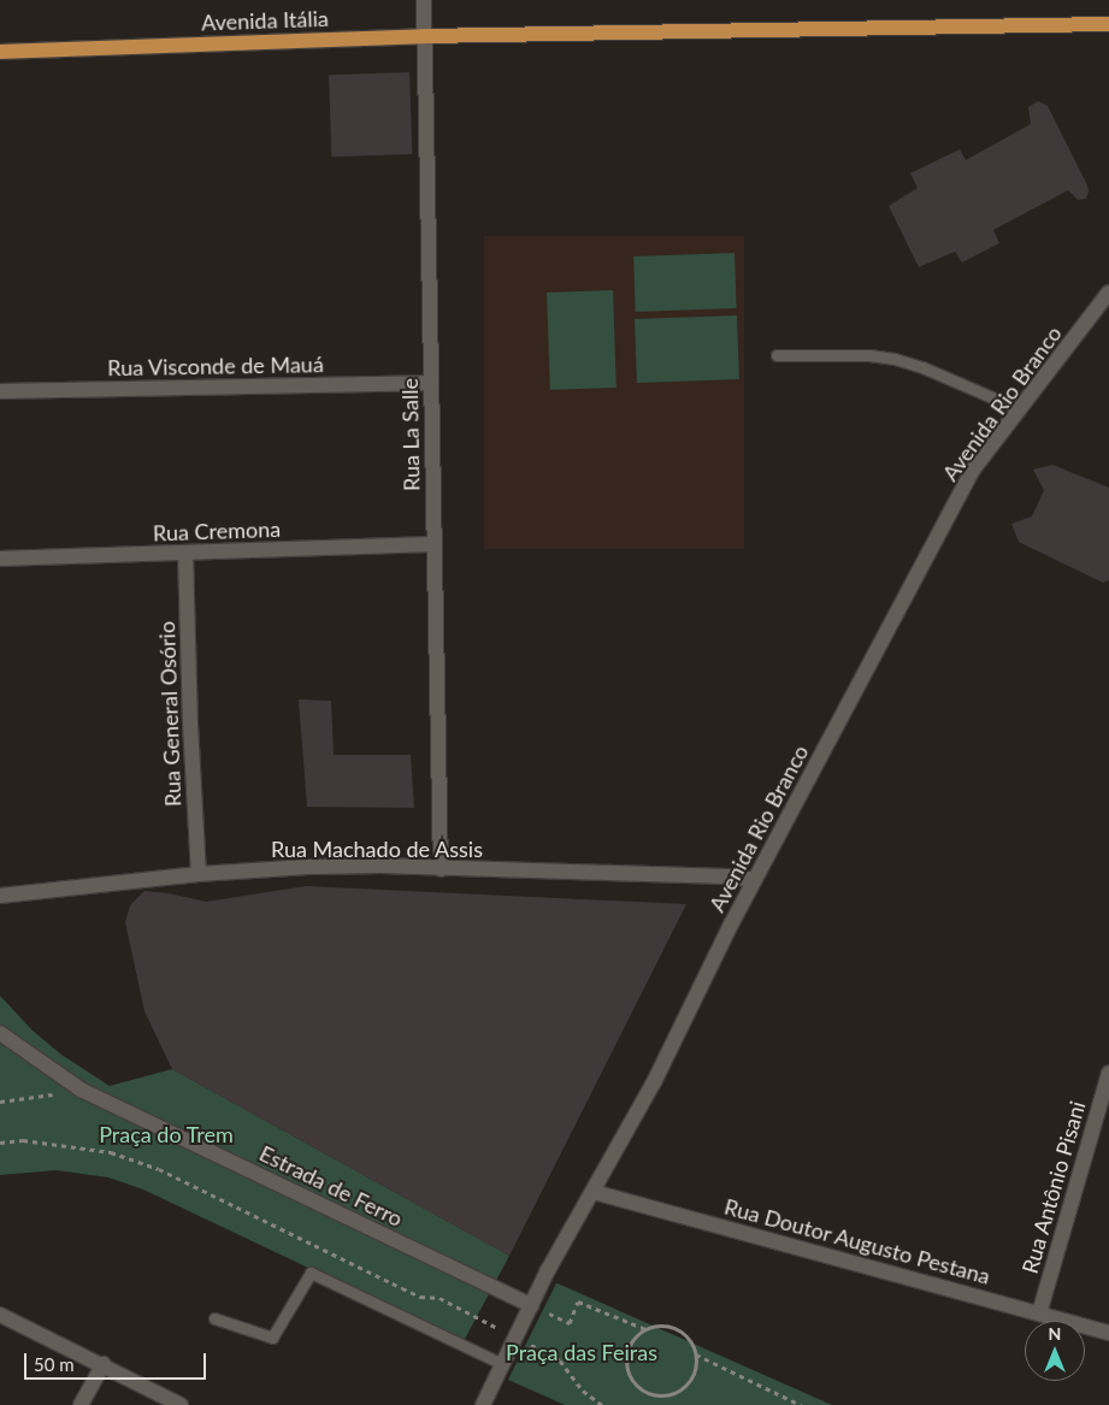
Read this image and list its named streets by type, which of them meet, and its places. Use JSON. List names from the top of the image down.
{
  "streets": {
    "main road": ["Avenida Itália"],
    "street": [
      "Rua Visconde de Mauá",
      "Avenida Rio Branco",
      "Rua La Salle",
      "Rua Cremona",
      "Rua General Osório",
      "Rua Machado de Assis",
      "Estrada de Ferro",
      "Rua Antônio Pisani",
      "Rua Doutor Augusto Pestana"
    ]
  },
  "crossings": [
    ["Avenida Itália", "Rua La Salle"],
    ["Rua Visconde de Mauá", "Rua La Salle"],
    ["Avenida Rio Branco", "Rua Machado de Assis"],
    ["Avenida Rio Branco", "Estrada de Ferro"],
    ["Avenida Rio Branco", "Rua Doutor Augusto Pestana"],
    ["Rua La Salle", "Rua Cremona"],
    ["Rua La Salle", "Rua Machado de Assis"],
    ["Rua Cremona", "Rua General Osório"],
    ["Rua General Osório", "Rua Machado de Assis"],
    ["Rua Antônio Pisani", "Rua Doutor Augusto Pestana"]
  ],
  "parks": ["Praça do Trem", "Praça das Feiras"],
  "scale_bar": "50 m",
  "north": "top"
}
